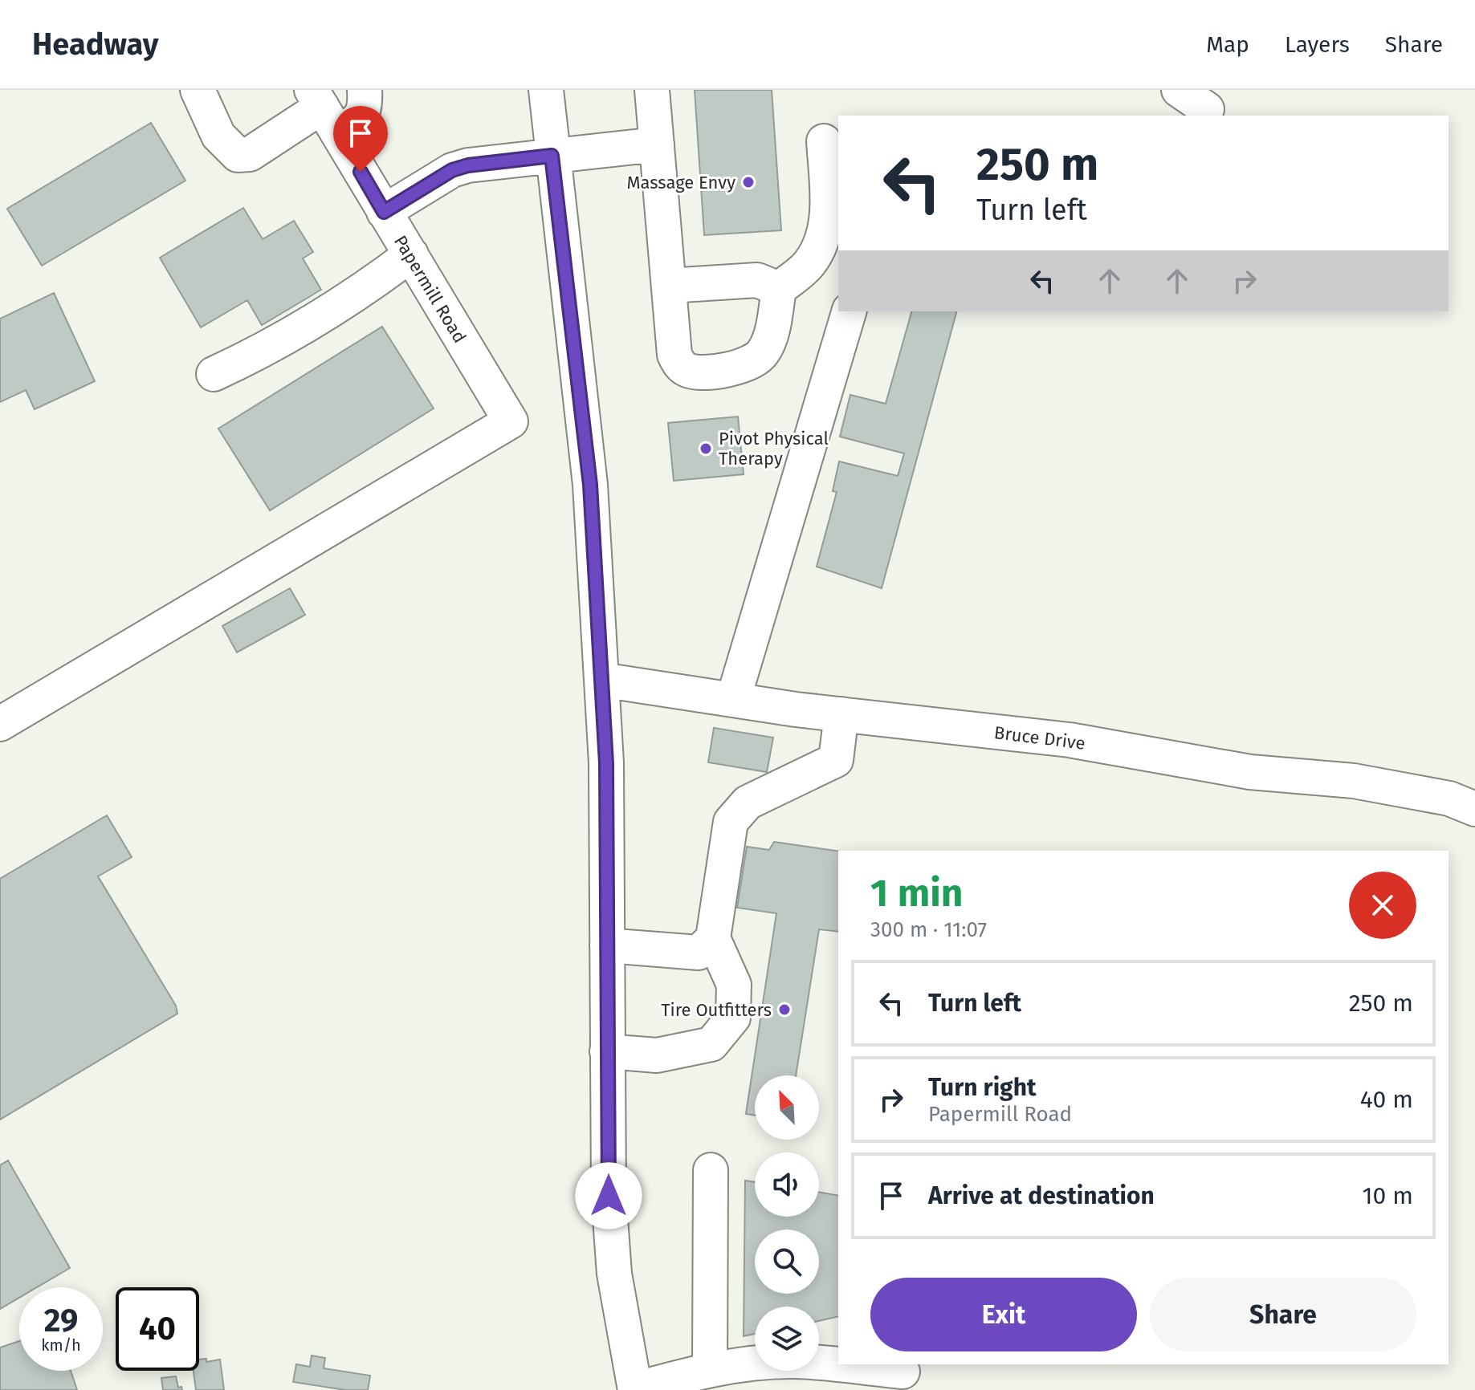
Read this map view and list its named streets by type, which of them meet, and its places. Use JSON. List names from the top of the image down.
{
  "streets": {
    "street": ["Papermill Road", "Bruce Drive"]
  },
  "places": ["Massage Envy", "Pivot Physical Therapy", "Tire Outfitters"],
  "north": "top left",
  "page": {
    "header": "Headway",
    "nav": ["Map", "Layers", "Share"],
    "turn": ["250 m", "Turn left"],
    "heading": ["1 min", "300 m · 11:07"],
    "list": [
      {
        "name": "Turn left",
        "value": "250 m"
      },
      {
        "name": "Turn right",
        "note": "Papermill Road",
        "value": "40 m"
      },
      {
        "name": "Arrive at destination",
        "value": "10 m"
      }
    ],
    "buttons": ["Exit", "Share"],
    "speed": "29 km/h",
    "limit": "40"
  }
}
